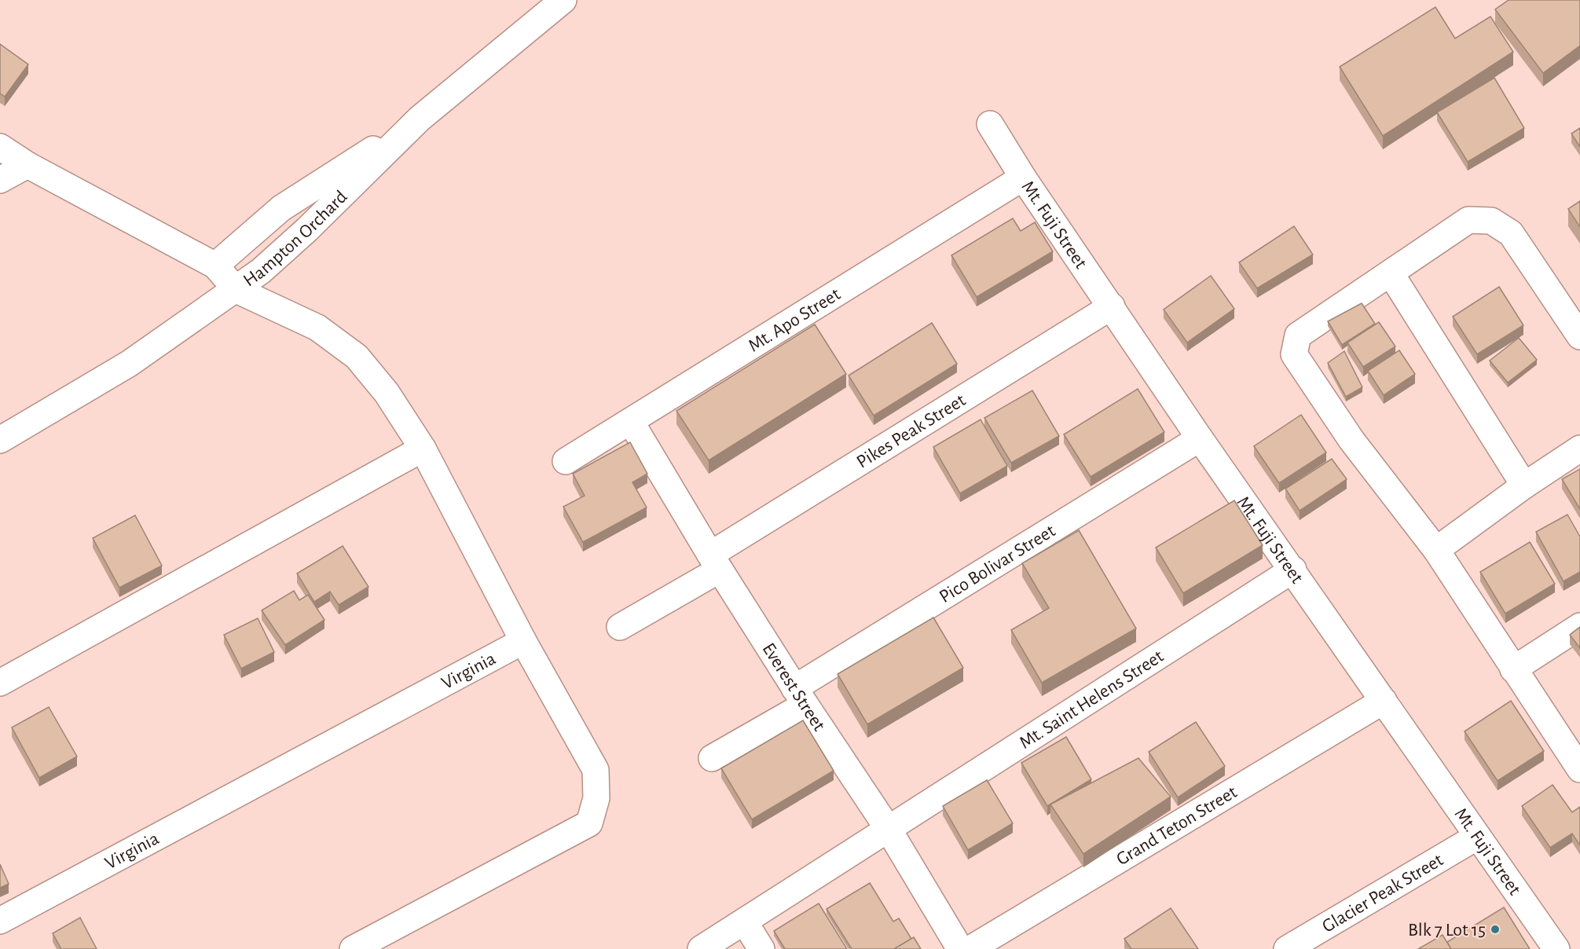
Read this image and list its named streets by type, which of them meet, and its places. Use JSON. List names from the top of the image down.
{
  "streets": {
    "street": [
      "Mt. Fuji Street",
      "Hampton Orchard",
      "Mt. Apo Street",
      "Pikes Peak Street",
      "Pico Bolivar Street",
      "Virginia",
      "Everest Street",
      "Mt. Saint Helens Street",
      "Grand Teton Street",
      "Glacier Peak Street"
    ]
  },
  "crossings": [
    ["Mt. Fuji Street", "Mt. Apo Street"],
    ["Mt. Fuji Street", "Pikes Peak Street"],
    ["Mt. Fuji Street", "Pico Bolivar Street"],
    ["Mt. Fuji Street", "Mt. Saint Helens Street"],
    ["Mt. Fuji Street", "Grand Teton Street"],
    ["Mt. Fuji Street", "Glacier Peak Street"],
    ["Mt. Apo Street", "Everest Street"],
    ["Pikes Peak Street", "Everest Street"],
    ["Pico Bolivar Street", "Everest Street"],
    ["Everest Street", "Mt. Saint Helens Street"]
  ],
  "places": ["Blk 7 Lot 15"]
}
